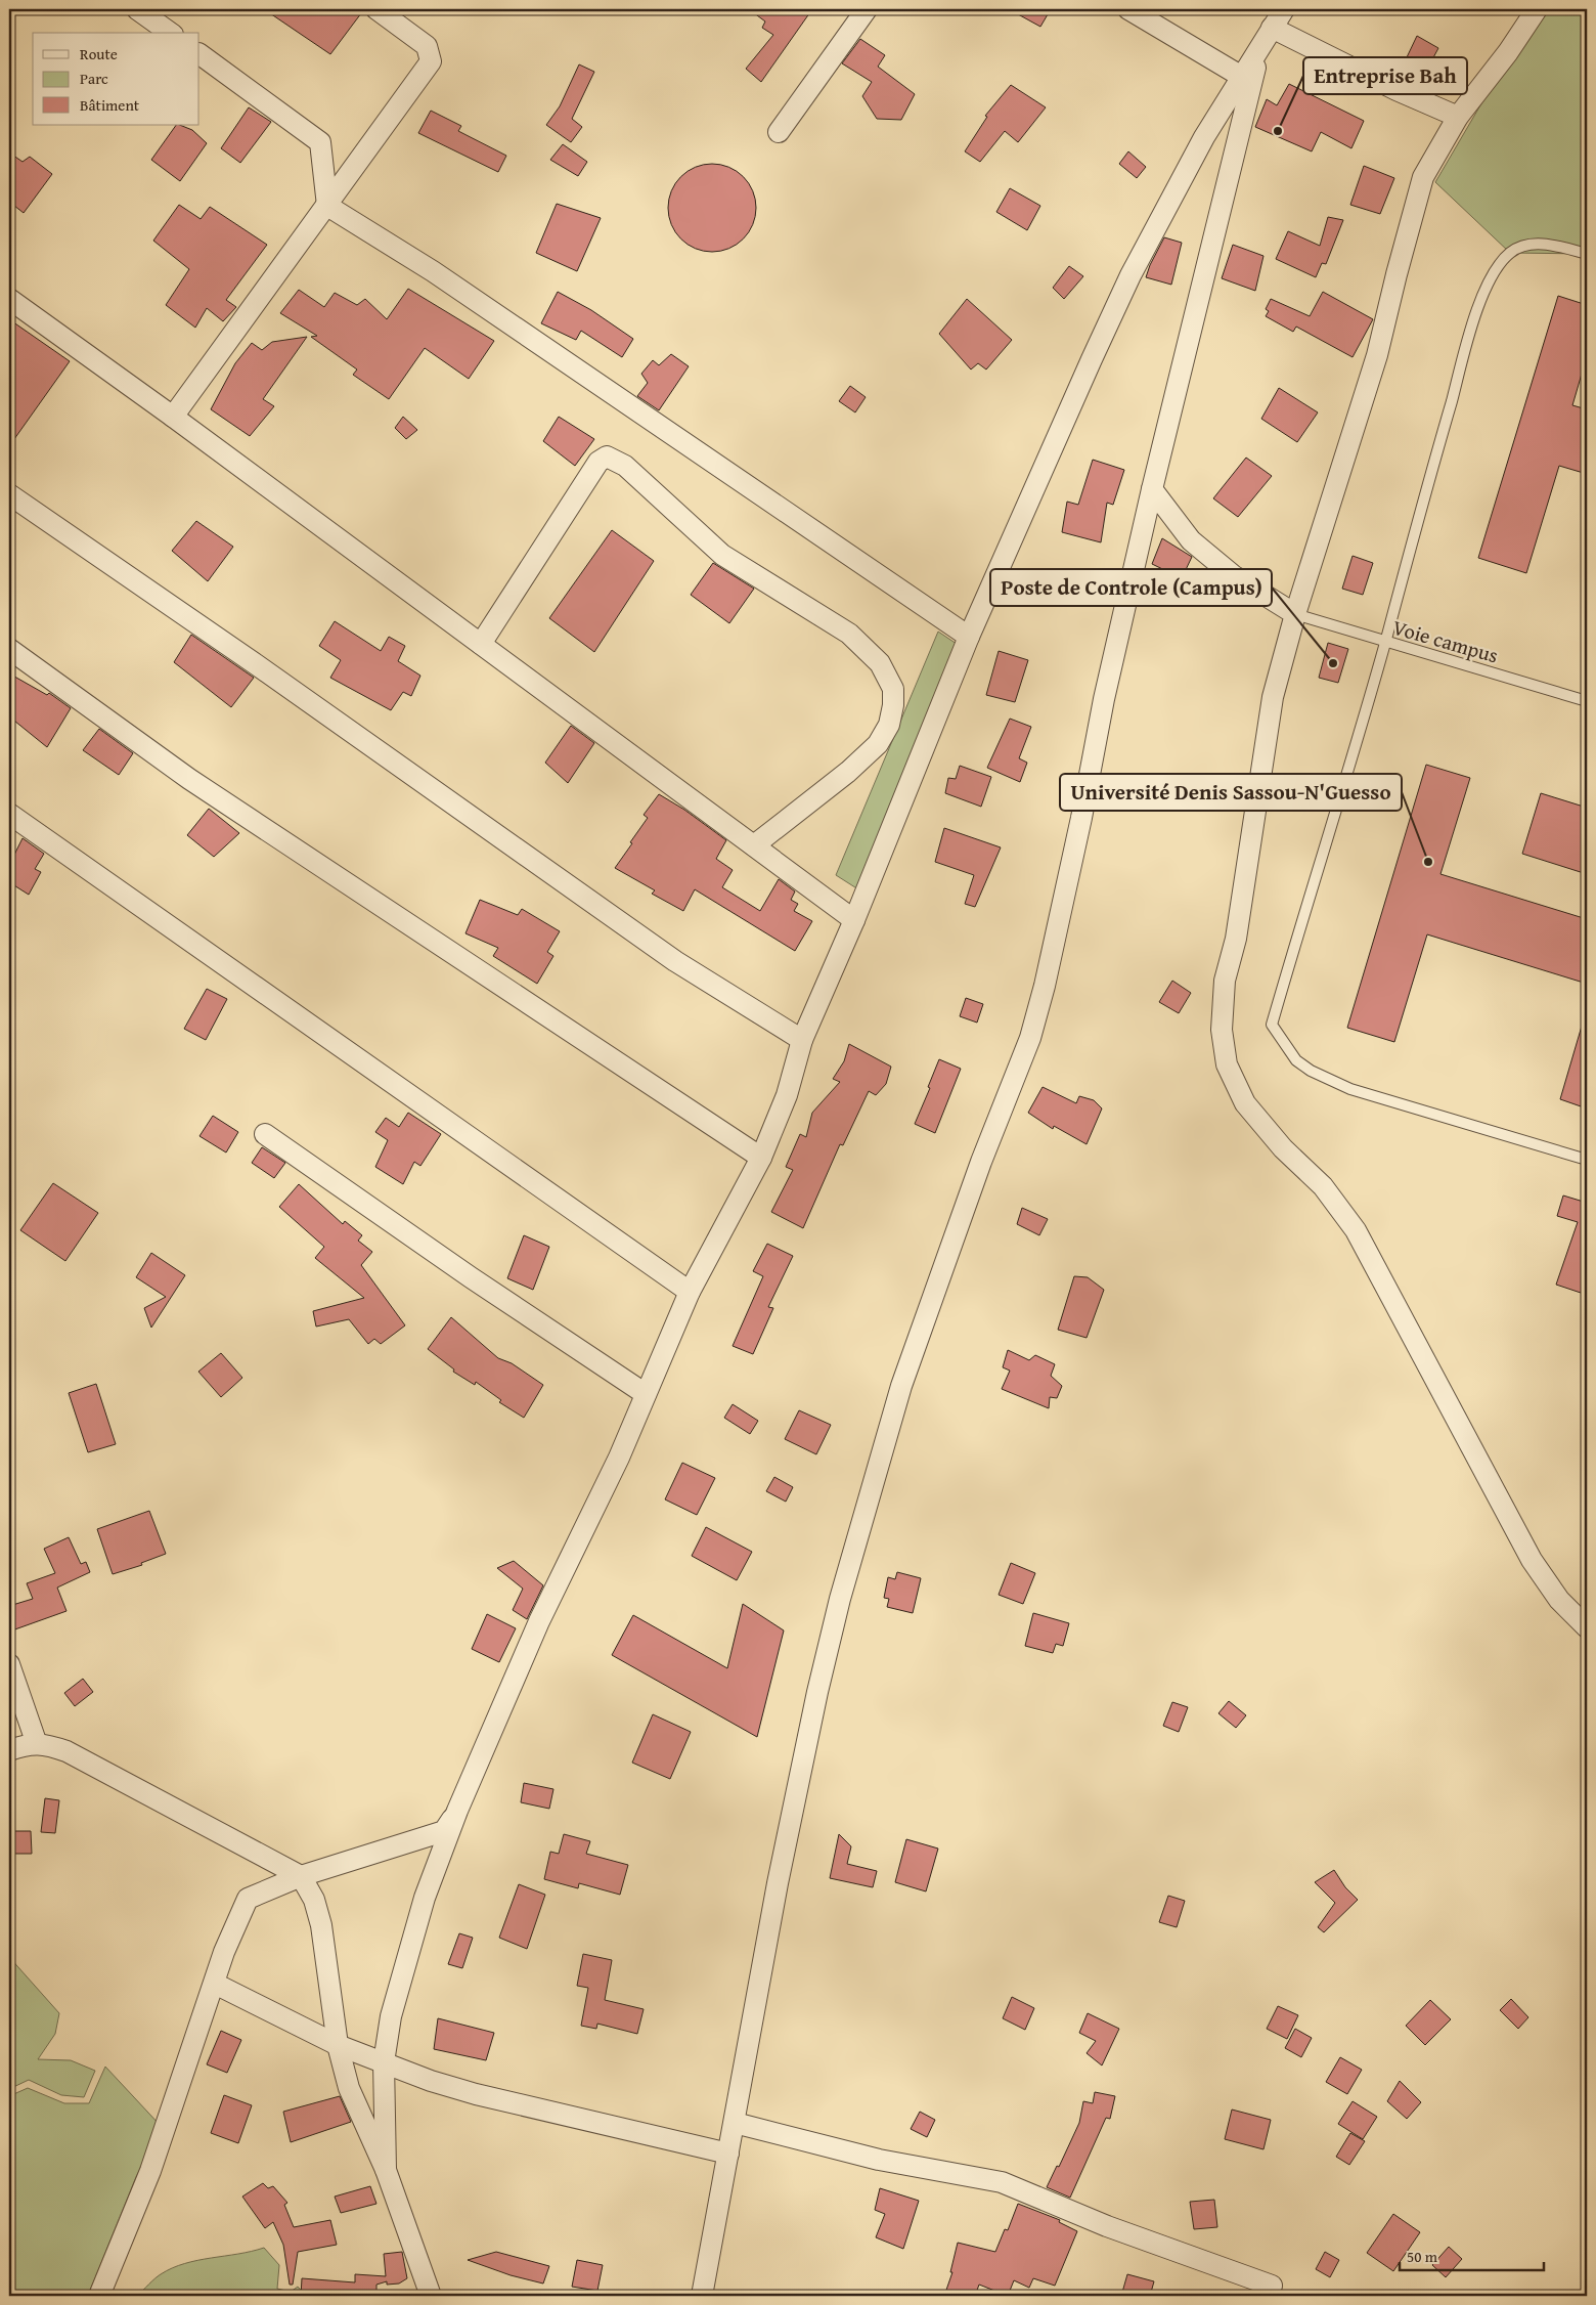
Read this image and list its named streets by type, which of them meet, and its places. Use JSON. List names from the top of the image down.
{
  "streets": {
    "lane": ["Voie campus"]
  },
  "places": ["Entreprise Bah", "Poste de Controle (Campus)", "Université Denis Sassou-N'Guesso"],
  "legend": ["Route", "Parc", "Bâtiment"],
  "scale_bar": "50 m"
}
